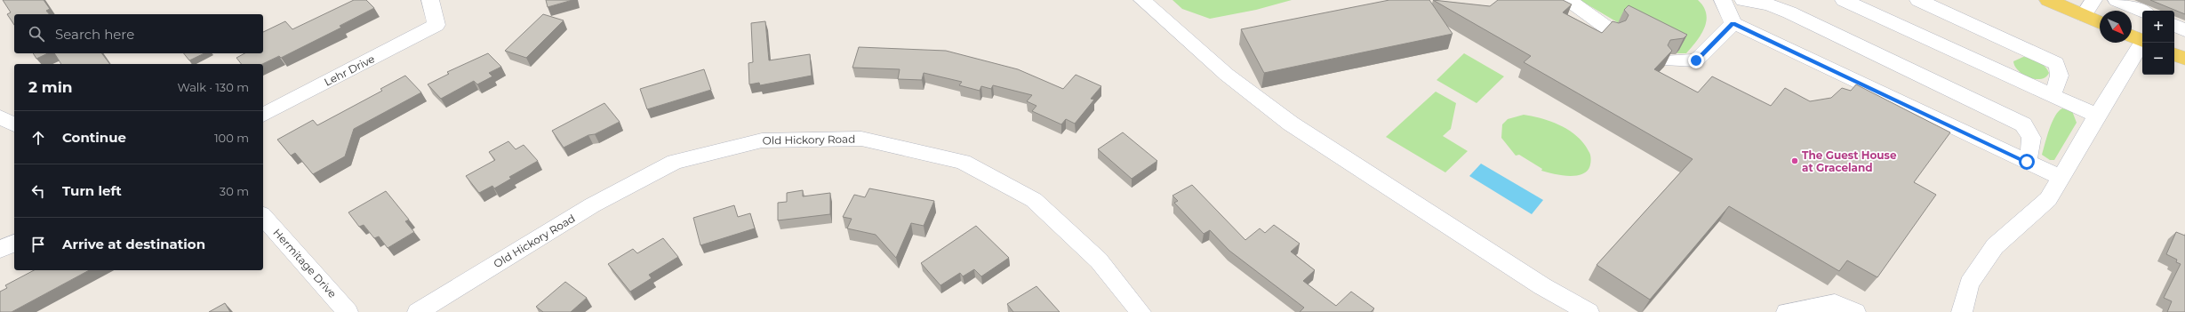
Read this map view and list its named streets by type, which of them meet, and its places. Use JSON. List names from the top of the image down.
{
  "streets": {
    "street": ["Lehr Drive", "Old Hickory Road", "Hermitage Drive"]
  },
  "places": ["The Guest House at Graceland"],
  "north": "bottom right",
  "page": {
    "map_buttons": ["+", "−"],
    "search": "Search here",
    "heading": ["2 min", "Walk · 130 m"],
    "list": [
      ["Continue", "100 m"],
      ["Turn left", "30 m"],
      "Arrive at destination"
    ]
  }
}
